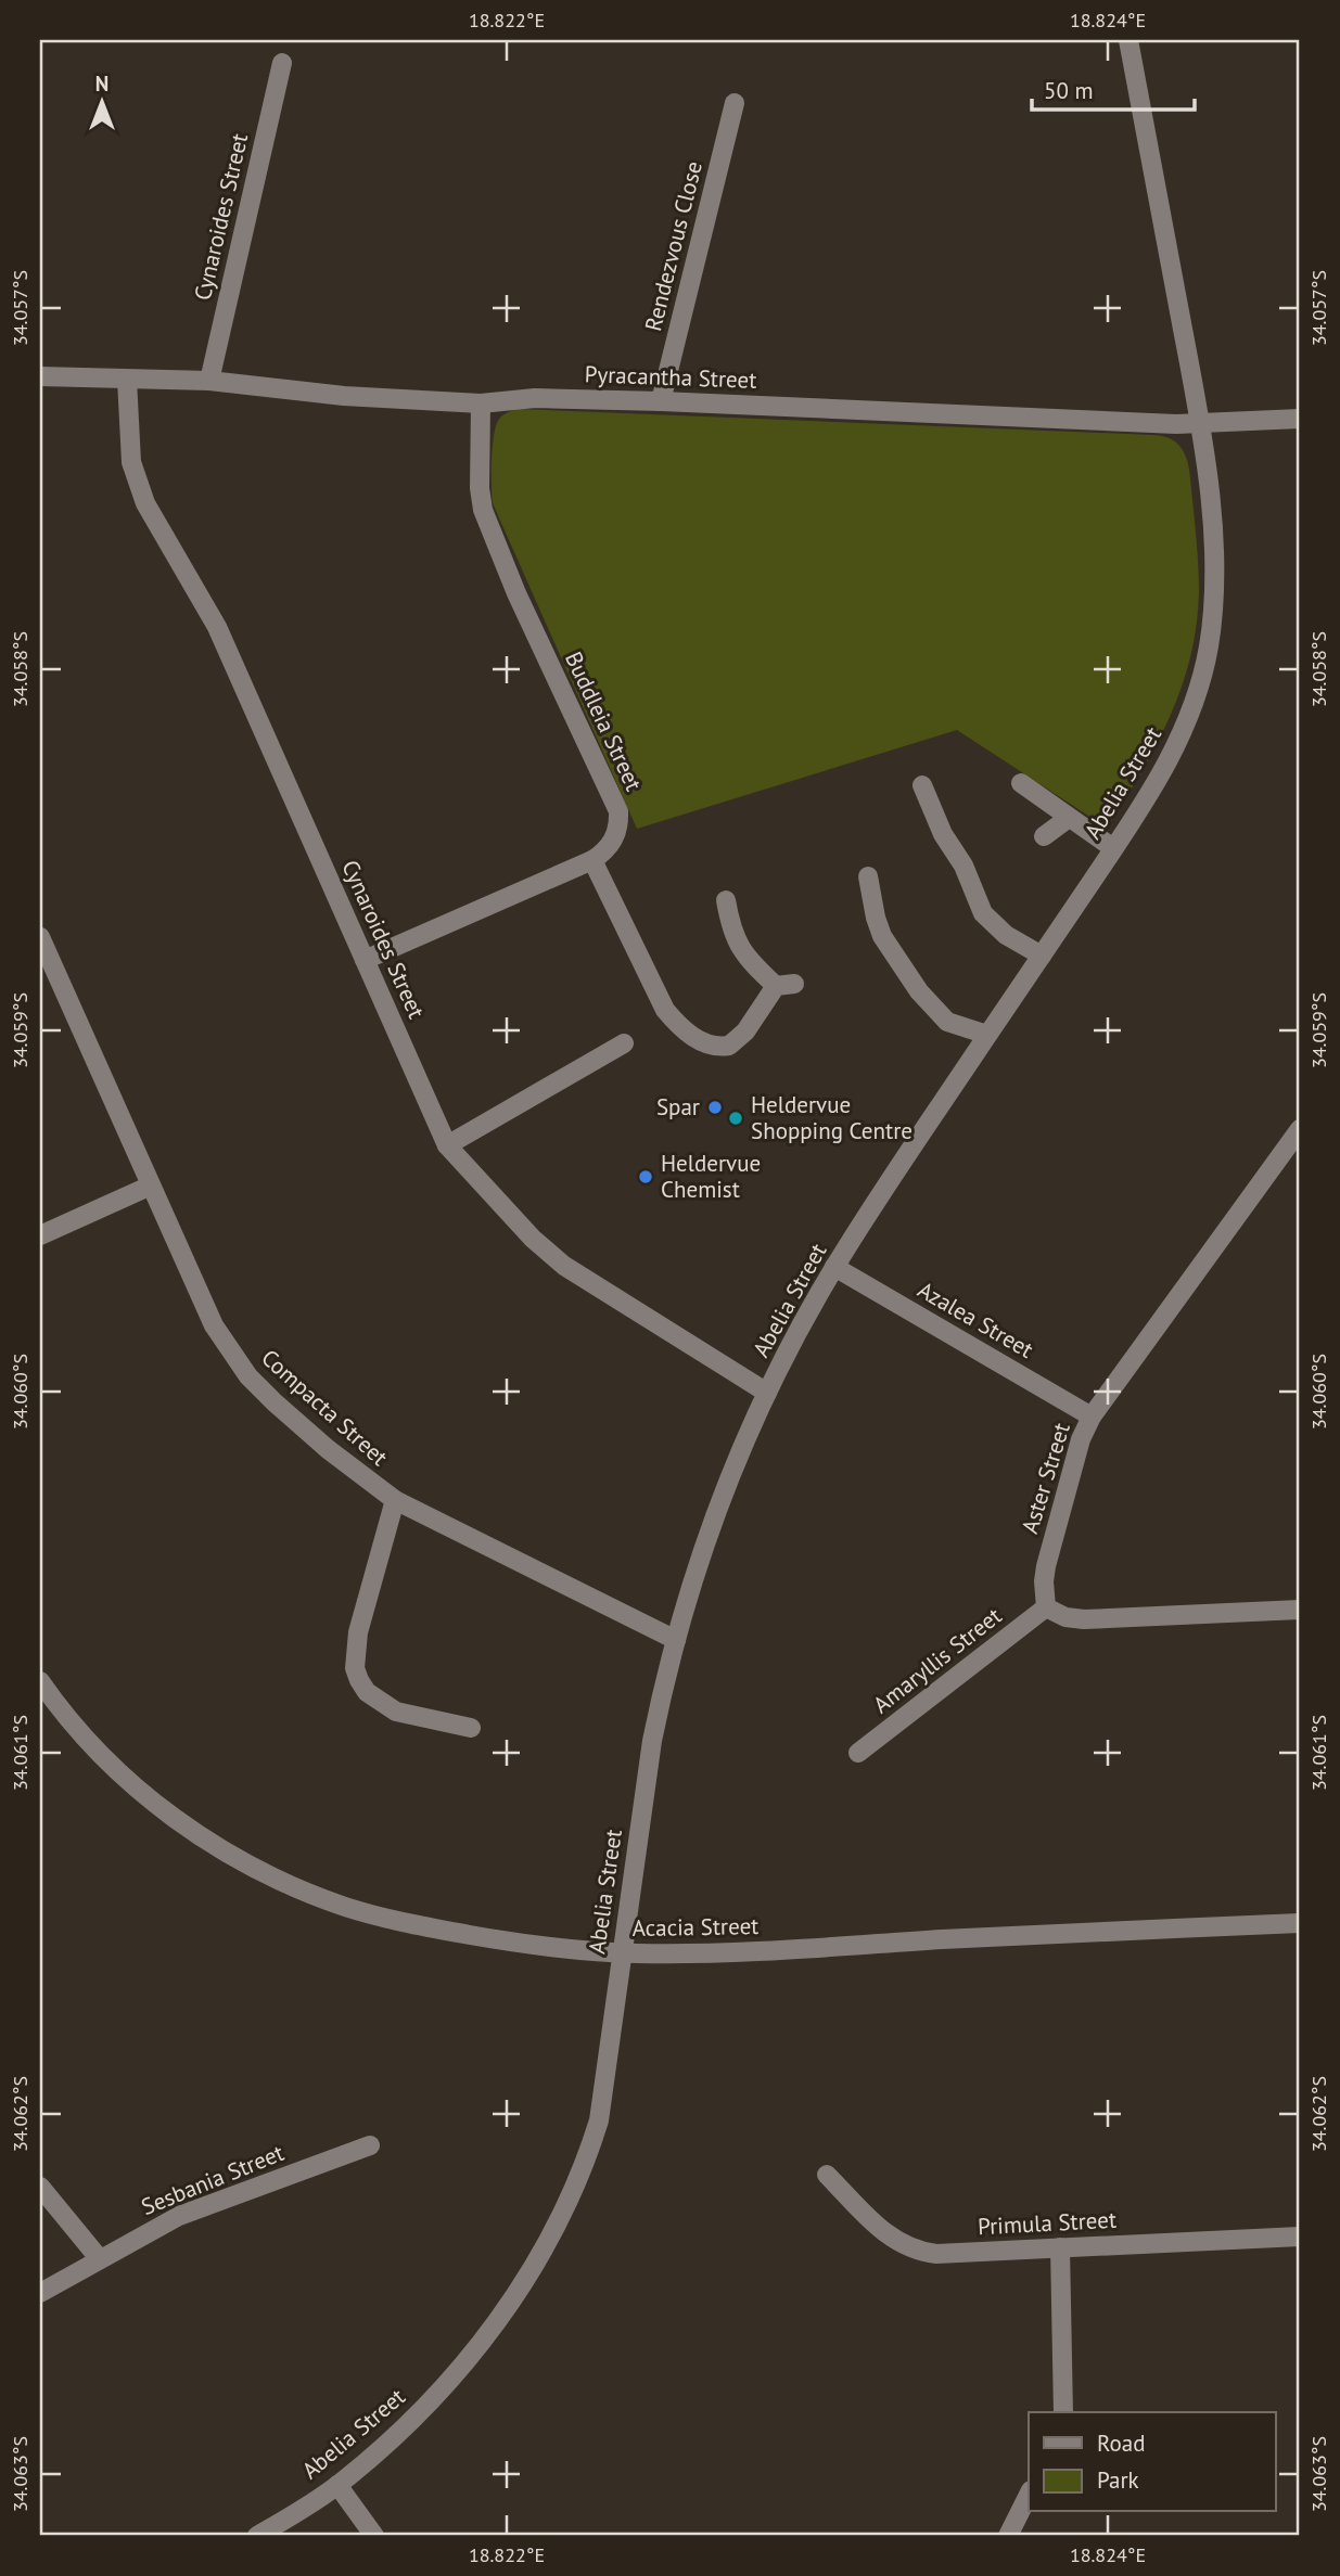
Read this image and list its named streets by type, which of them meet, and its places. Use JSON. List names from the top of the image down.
{
  "streets": {
    "street": [
      "Cynaroides Street",
      "Rendezvous Close",
      "Pyracantha Street",
      "Buddleia Street",
      "Abelia Street",
      "Azalea Street",
      "Compacta Street",
      "Aster Street",
      "Amaryllis Street",
      "Acacia Street",
      "Sesbania Street",
      "Primula Street"
    ]
  },
  "crossings": [
    ["Cynaroides Street", "Pyracantha Street"],
    ["Cynaroides Street", "Buddleia Street"],
    ["Cynaroides Street", "Abelia Street"],
    ["Rendezvous Close", "Pyracantha Street"],
    ["Pyracantha Street", "Buddleia Street"],
    ["Pyracantha Street", "Abelia Street"],
    ["Abelia Street", "Azalea Street"],
    ["Abelia Street", "Compacta Street"],
    ["Abelia Street", "Acacia Street"],
    ["Azalea Street", "Aster Street"],
    ["Aster Street", "Amaryllis Street"]
  ],
  "places": ["Spar", "Heldervue Shopping Centre", "Heldervue Chemist"],
  "legend": ["Road", "Park"],
  "scale_bar": "50 m",
  "north": "top",
  "coordinates": [
    "18.822°E",
    "18.824°E",
    "34.057°S",
    "34.058°S",
    "34.059°S",
    "34.060°S",
    "34.061°S",
    "34.062°S",
    "34.063°S"
  ]
}
